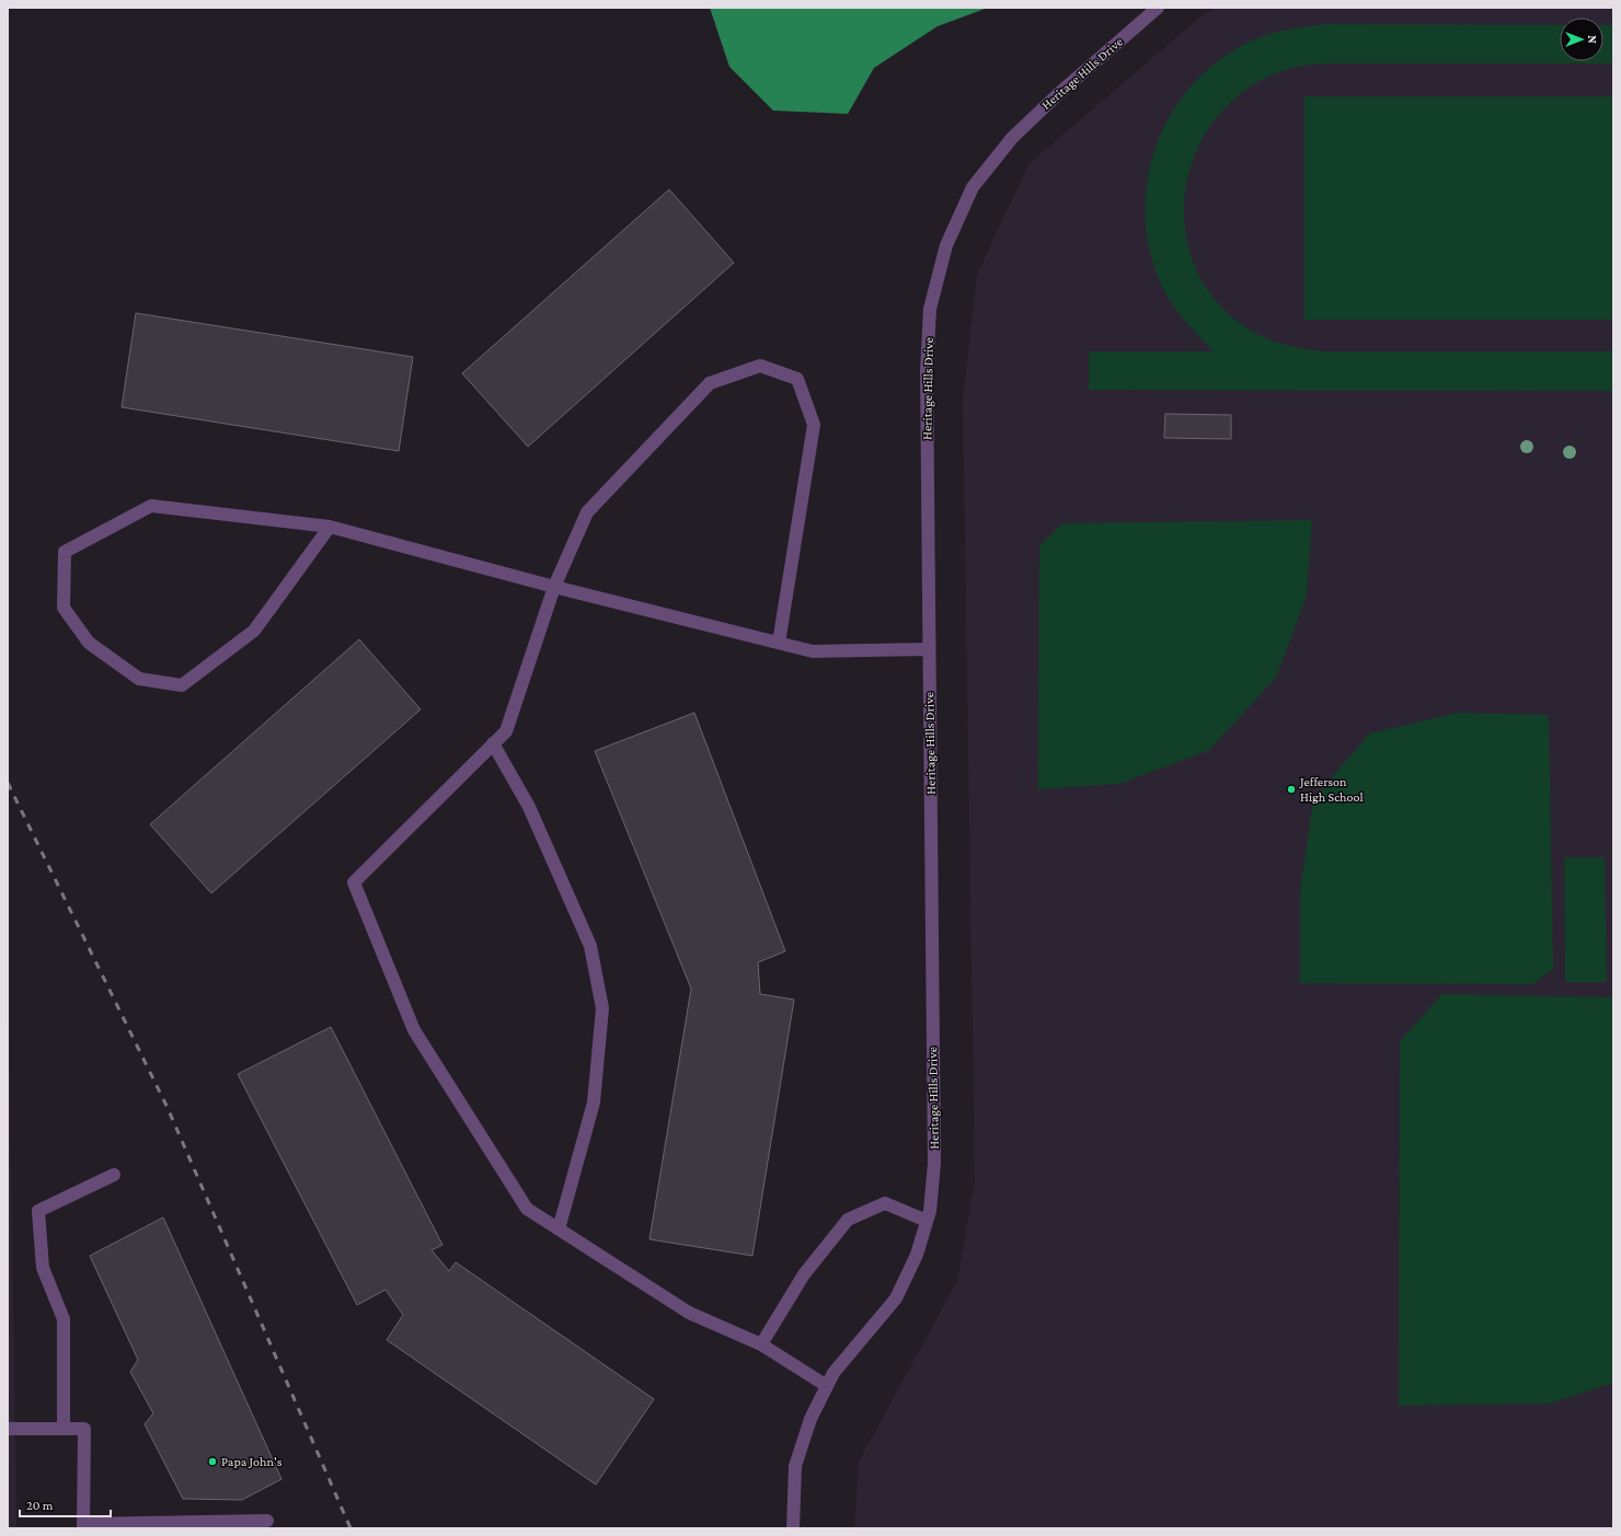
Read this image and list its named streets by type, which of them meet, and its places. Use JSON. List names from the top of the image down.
{
  "streets": {
    "street": ["Heritage Hills Drive"]
  },
  "places": ["Jefferson High School", "Papa John's"],
  "scale_bar": "20 m",
  "north": "right"
}
